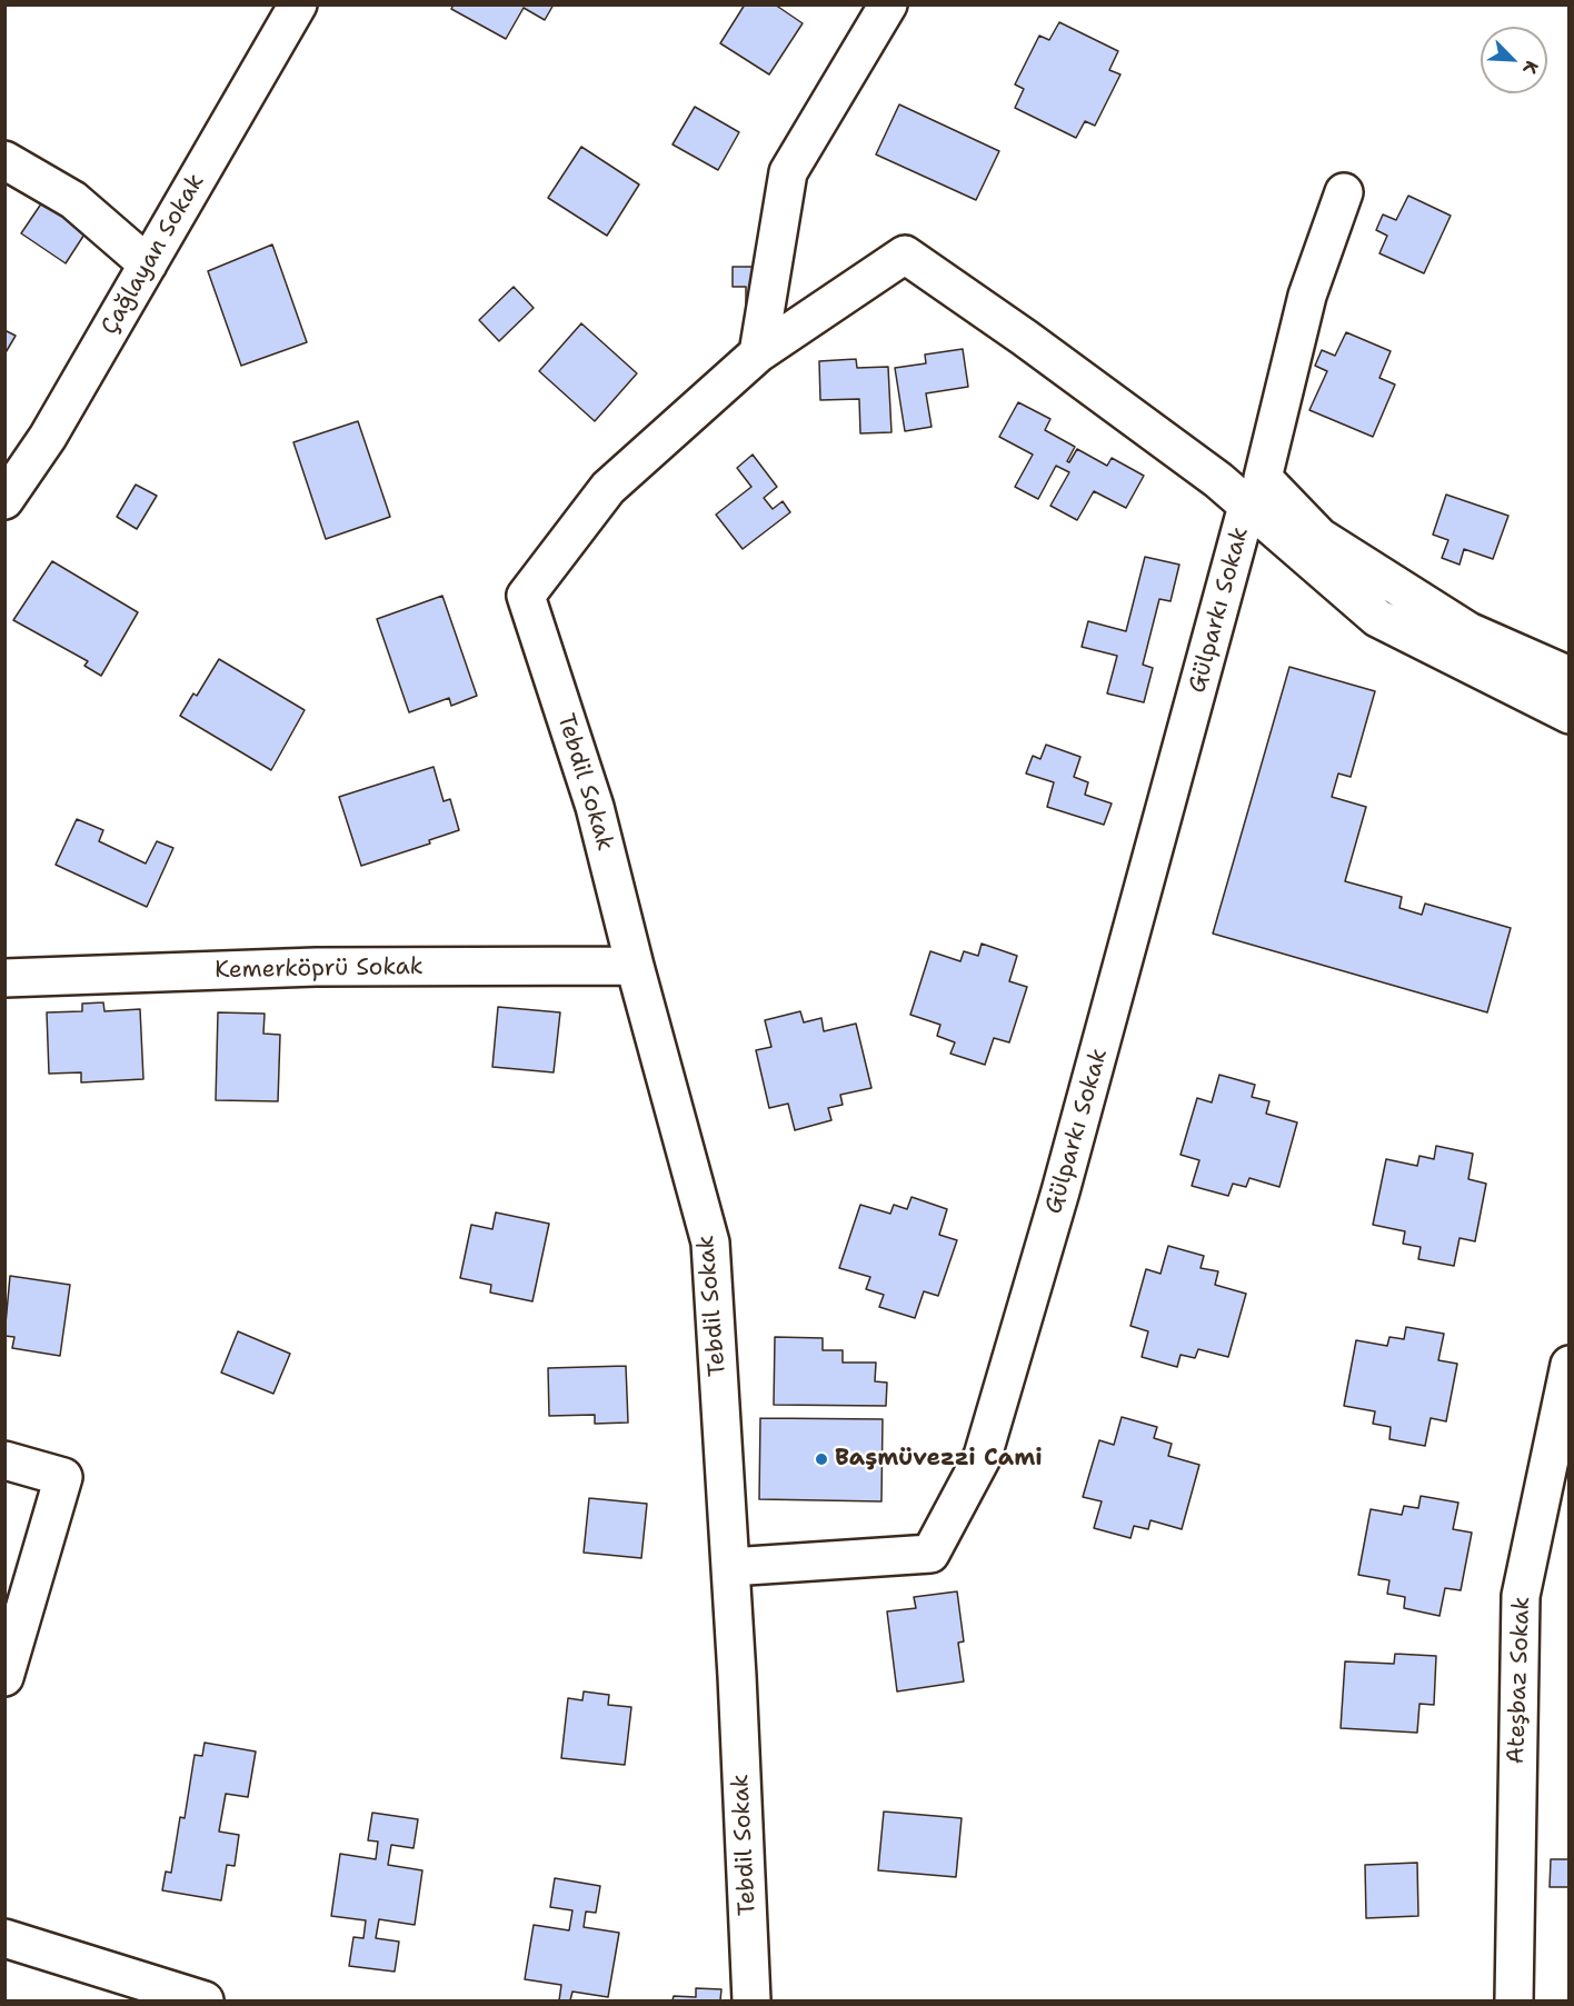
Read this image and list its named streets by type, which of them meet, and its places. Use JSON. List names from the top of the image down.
{
  "streets": {
    "street": [
      "Çağlayan Sokak",
      "Gülparkı Sokak",
      "Tebdil Sokak",
      "Kemerköprü Sokak",
      "Ateşbaz Sokak"
    ]
  },
  "crossings": [
    ["Gülparkı Sokak", "Tebdil Sokak"],
    ["Tebdil Sokak", "Kemerköprü Sokak"]
  ],
  "places": ["Başmüvezzi Cami"],
  "north": "bottom right"
}
